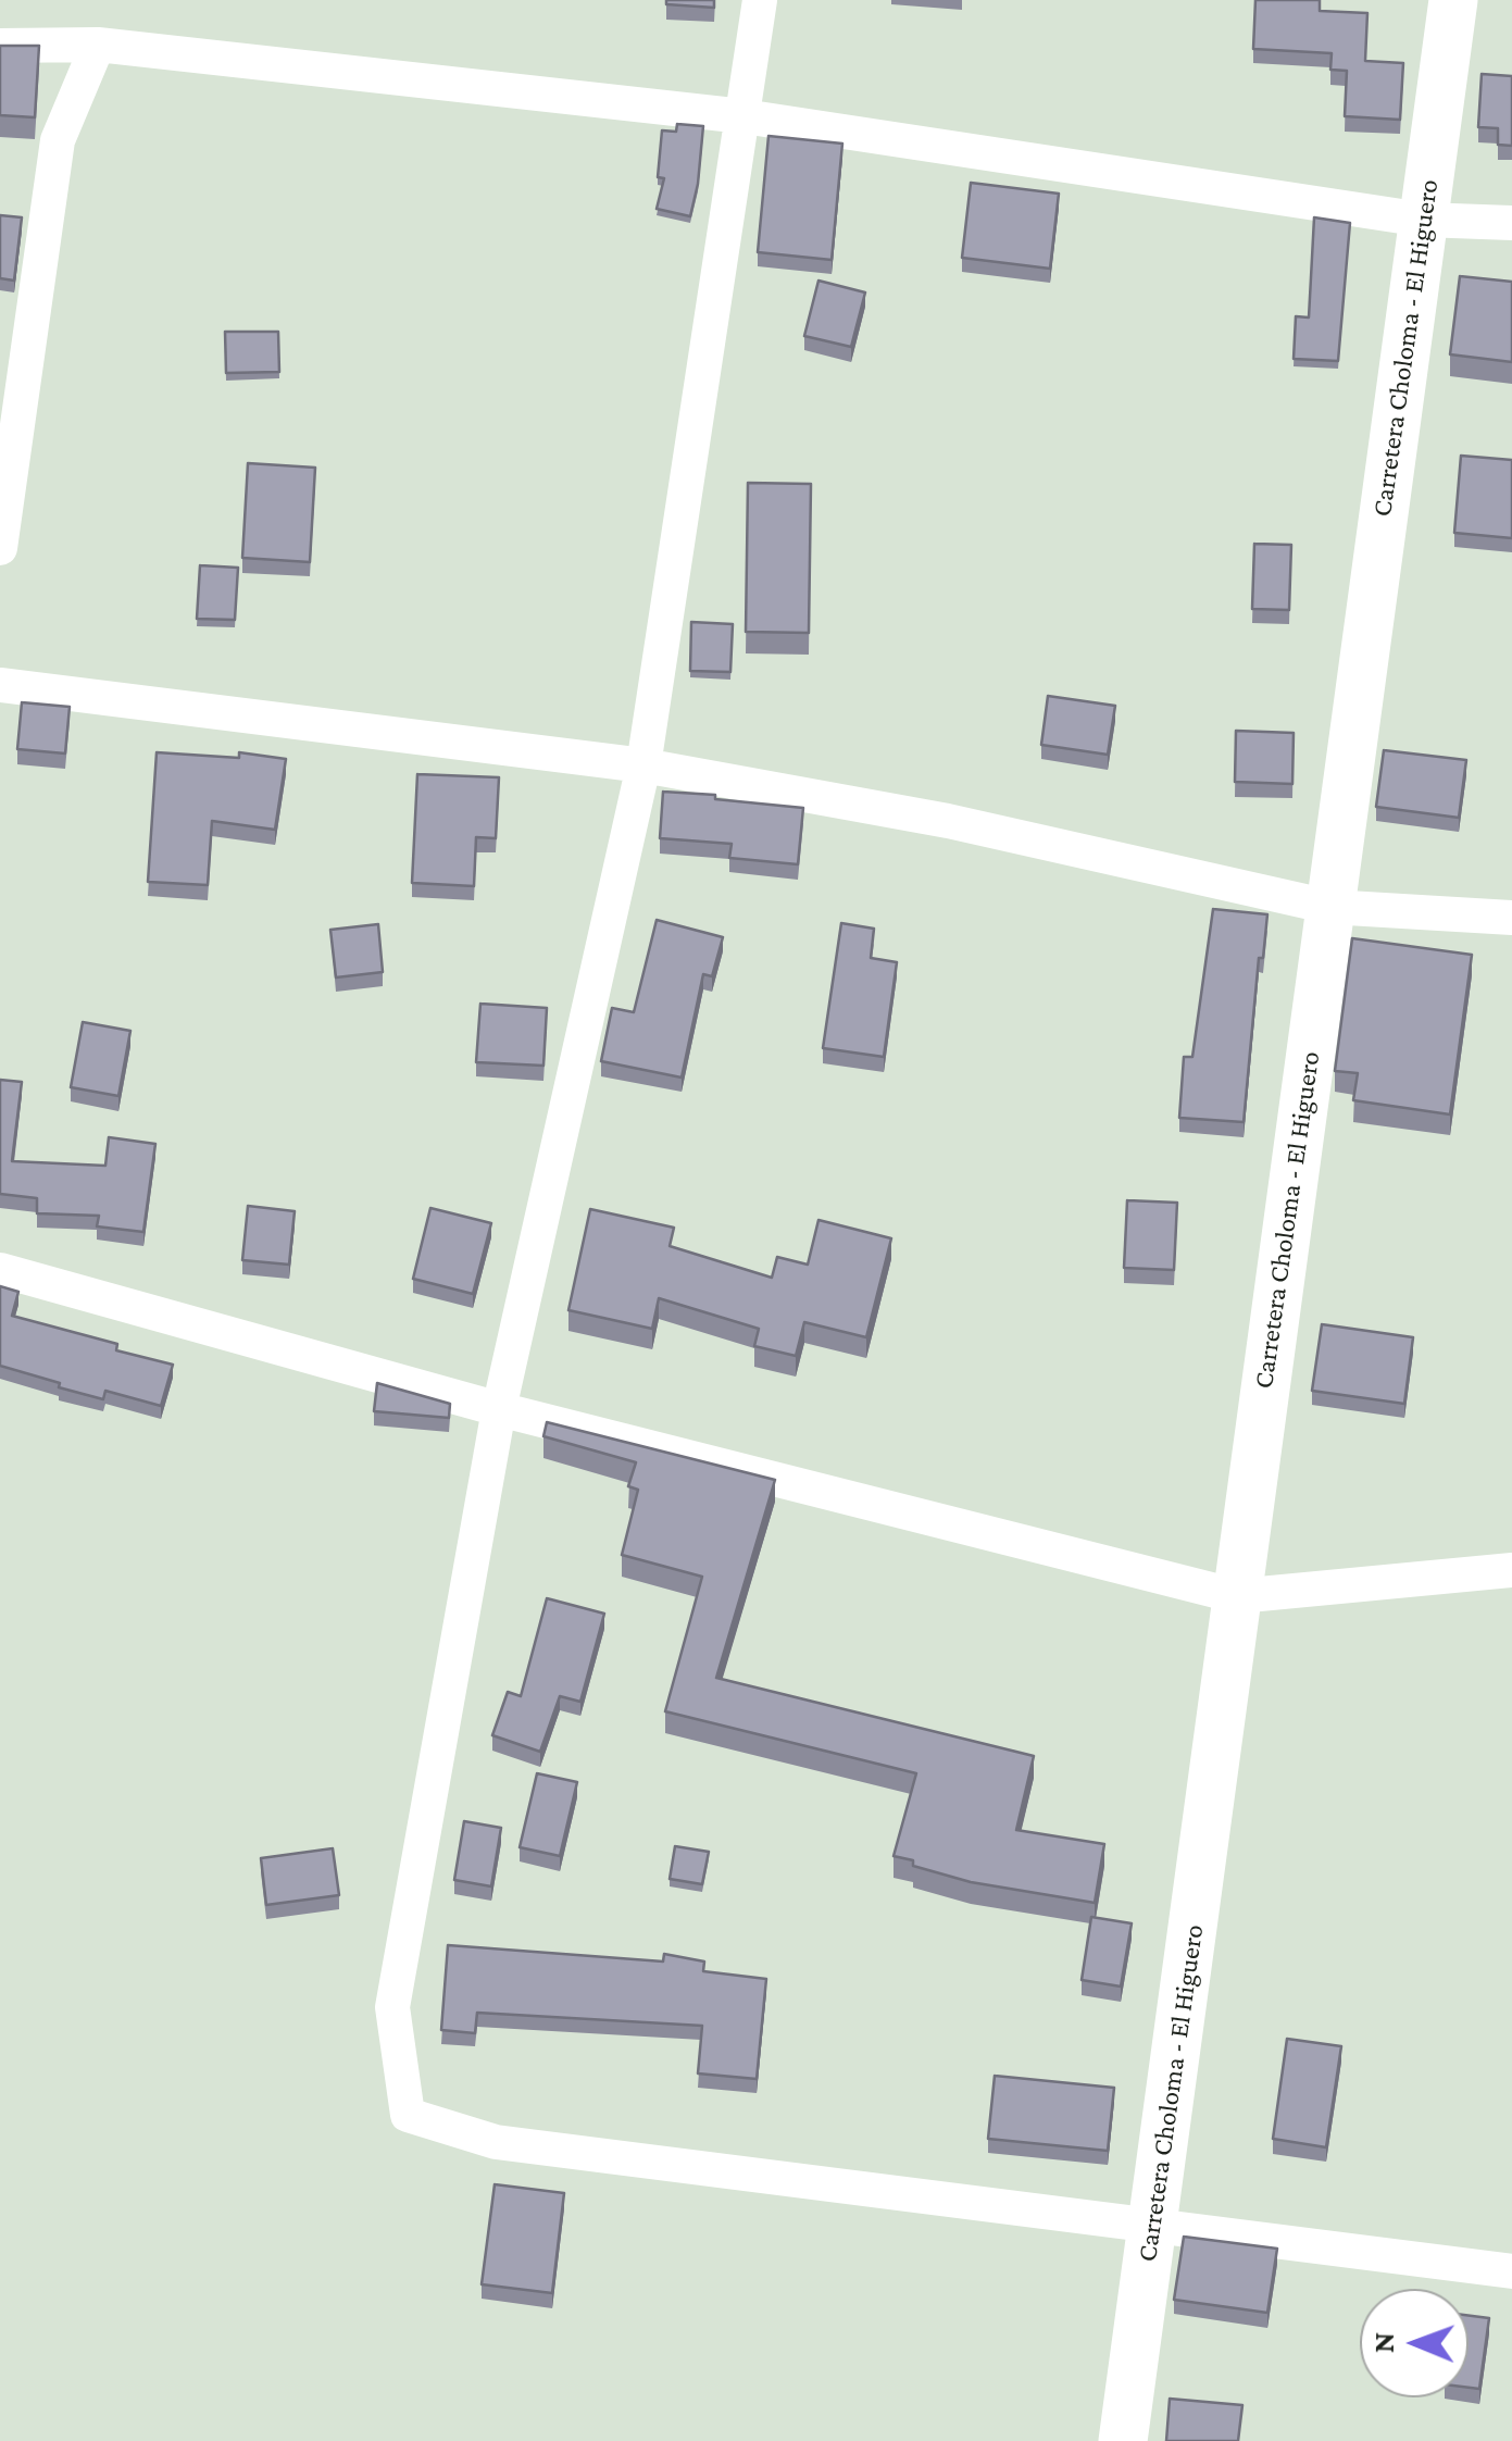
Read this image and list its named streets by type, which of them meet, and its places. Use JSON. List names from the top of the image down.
{
  "streets": {
    "street": ["Carretera Choloma - El Higuero"]
  },
  "north": "left"
}
